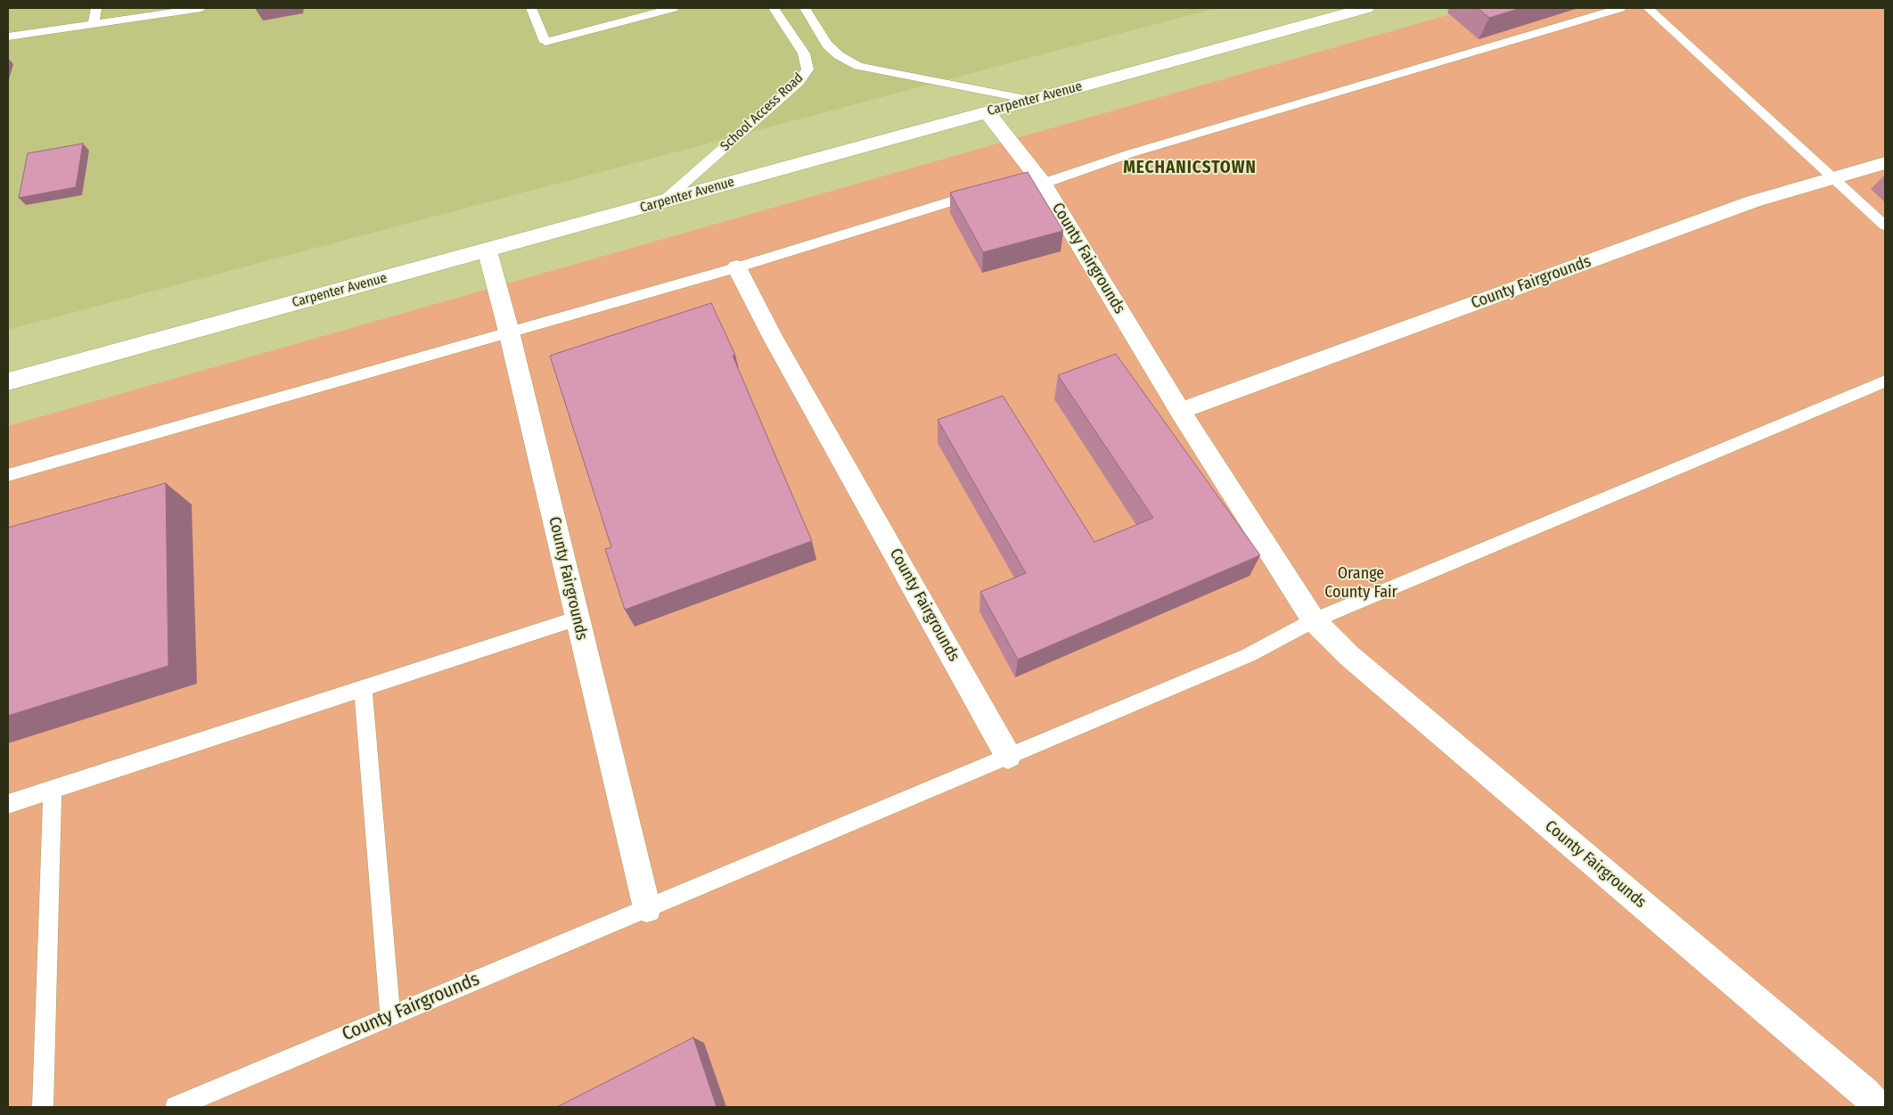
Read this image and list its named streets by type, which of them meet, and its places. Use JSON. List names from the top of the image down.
{
  "streets": {
    "street": ["Carpenter Avenue", "County Fairgrounds"],
    "lane": ["School Access Road"]
  },
  "crossings": [
    ["Carpenter Avenue", "School Access Road"],
    ["Carpenter Avenue", "County Fairgrounds"]
  ],
  "districts": ["MECHANICSTOWN"],
  "parks": ["Orange County Fair"]
}
